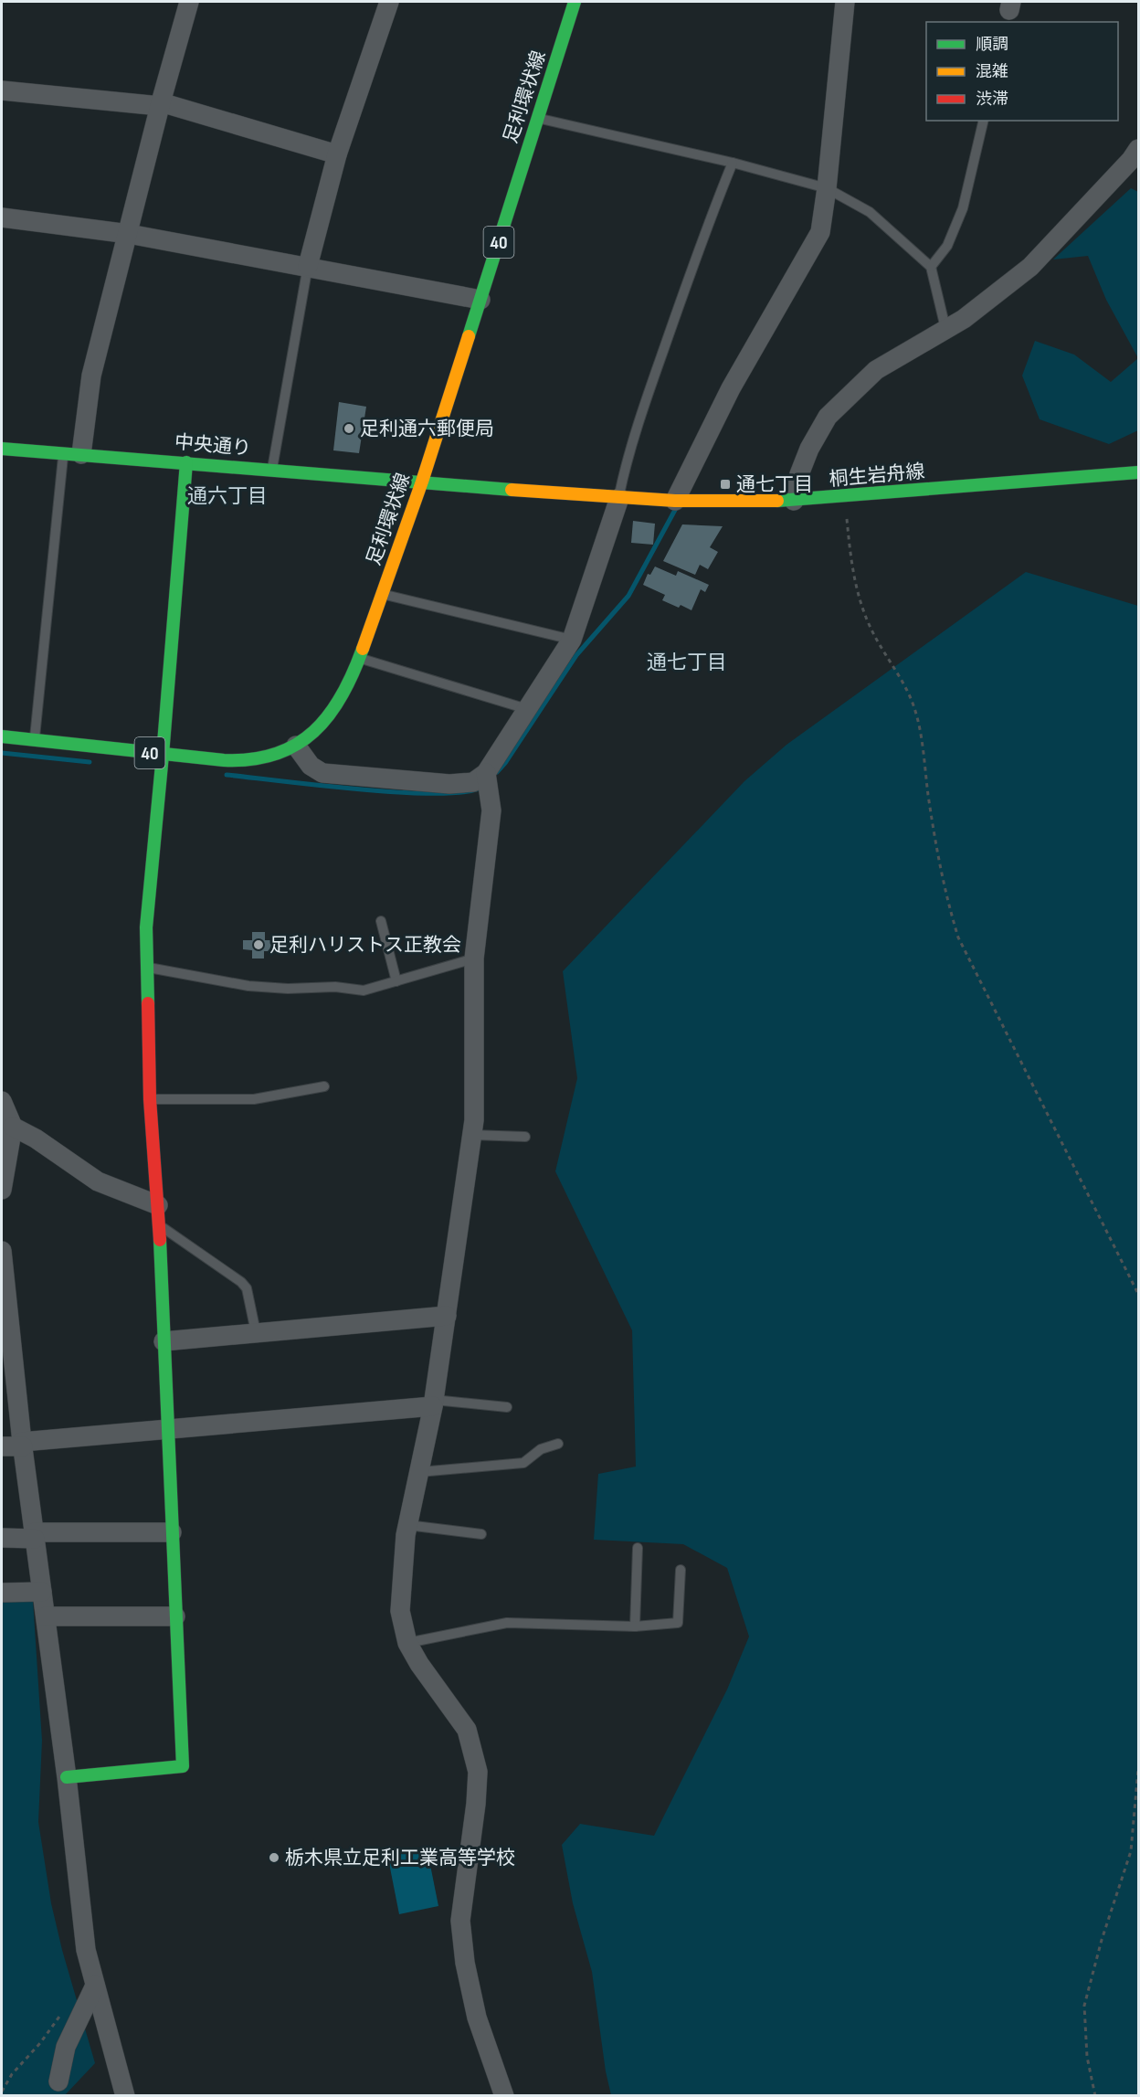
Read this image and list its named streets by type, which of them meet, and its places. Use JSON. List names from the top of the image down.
{
  "streets": {
    "main road": [
      "足利環状線",
      "40",
      "中央通り",
      "桐生岩舟線"
    ]
  },
  "crossings": [
    ["足利環状線", "中央通り"],
    ["足利環状線", "桐生岩舟線"],
    ["中央通り", "桐生岩舟線"]
  ],
  "districts": ["通六丁目", "通七丁目"],
  "places": {
    "other": ["足利通六郵便局", "足利ハリストス正教会", "栃木県立足利工業高等学校"],
    "transit": ["通七丁目"]
  },
  "legend": ["順調", "混雑", "渋滞"]
}
